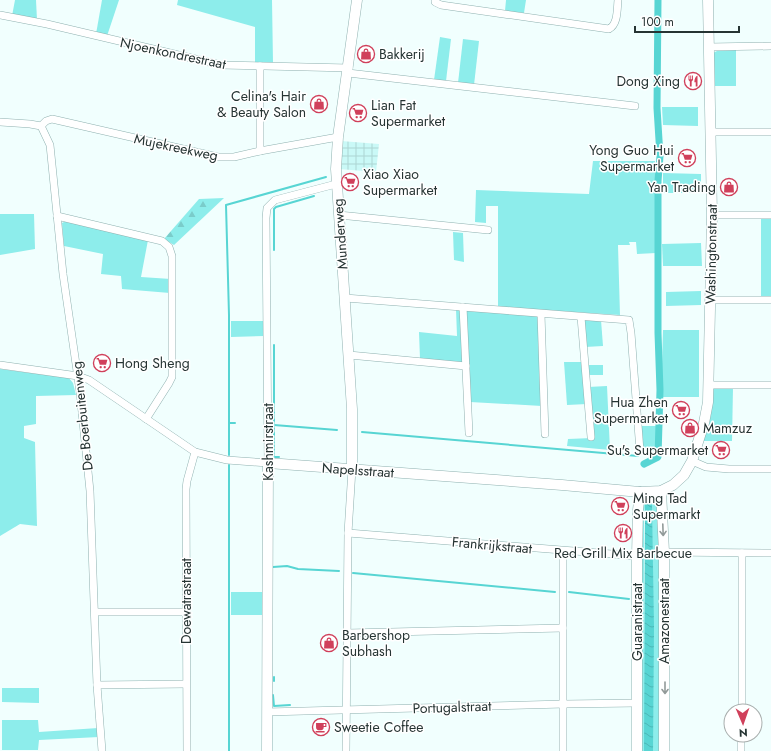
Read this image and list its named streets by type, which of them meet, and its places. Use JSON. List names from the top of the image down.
{
  "streets": {
    "street": [
      "Njoenkondrestraat",
      "Mujekreekweg",
      "Munderweg",
      "Washingtonstraat",
      "De Boerbuitenweg",
      "Kashmirstraat",
      "Napelsstraat",
      "Frankrijkstraat",
      "Doewatrastraat",
      "Amazonestraat",
      "Guaranistraat",
      "Portugalstraat"
    ]
  },
  "crossings": [
    ["Njoenkondrestraat", "Munderweg"],
    ["Mujekreekweg", "Munderweg"],
    ["Mujekreekweg", "De Boerbuitenweg"],
    ["Munderweg", "Kashmirstraat"],
    ["Munderweg", "Napelsstraat"],
    ["Washingtonstraat", "Napelsstraat"],
    ["Washingtonstraat", "Amazonestraat"],
    ["De Boerbuitenweg", "Napelsstraat"],
    ["Kashmirstraat", "Napelsstraat"],
    ["Kashmirstraat", "Portugalstraat"],
    ["Napelsstraat", "Doewatrastraat"],
    ["Napelsstraat", "Amazonestraat"],
    ["Napelsstraat", "Guaranistraat"],
    ["Frankrijkstraat", "Guaranistraat"],
    ["Guaranistraat", "Portugalstraat"]
  ],
  "places": {
    "shop": [
      "Bakkerij",
      "Celina's Hair & Beauty Salon",
      "Yan Trading",
      "Mamzuz",
      "Barbershop Subhash"
    ],
    "restaurant": ["Dong Xing", "Red Grill Mix Barbecue"],
    "supermarket": [
      "Lian Fat Supermarket",
      "Yong Guo Hui Supermarket",
      "Xiao Xiao Supermarket",
      "Hong Sheng",
      "Hua Zhen Supermarket",
      "Su's Supermarket",
      "Ming Tad Supermarkt"
    ],
    "cafe": ["Sweetie Coffee"]
  },
  "scale_bar": "100 m",
  "north": "bottom"
}
